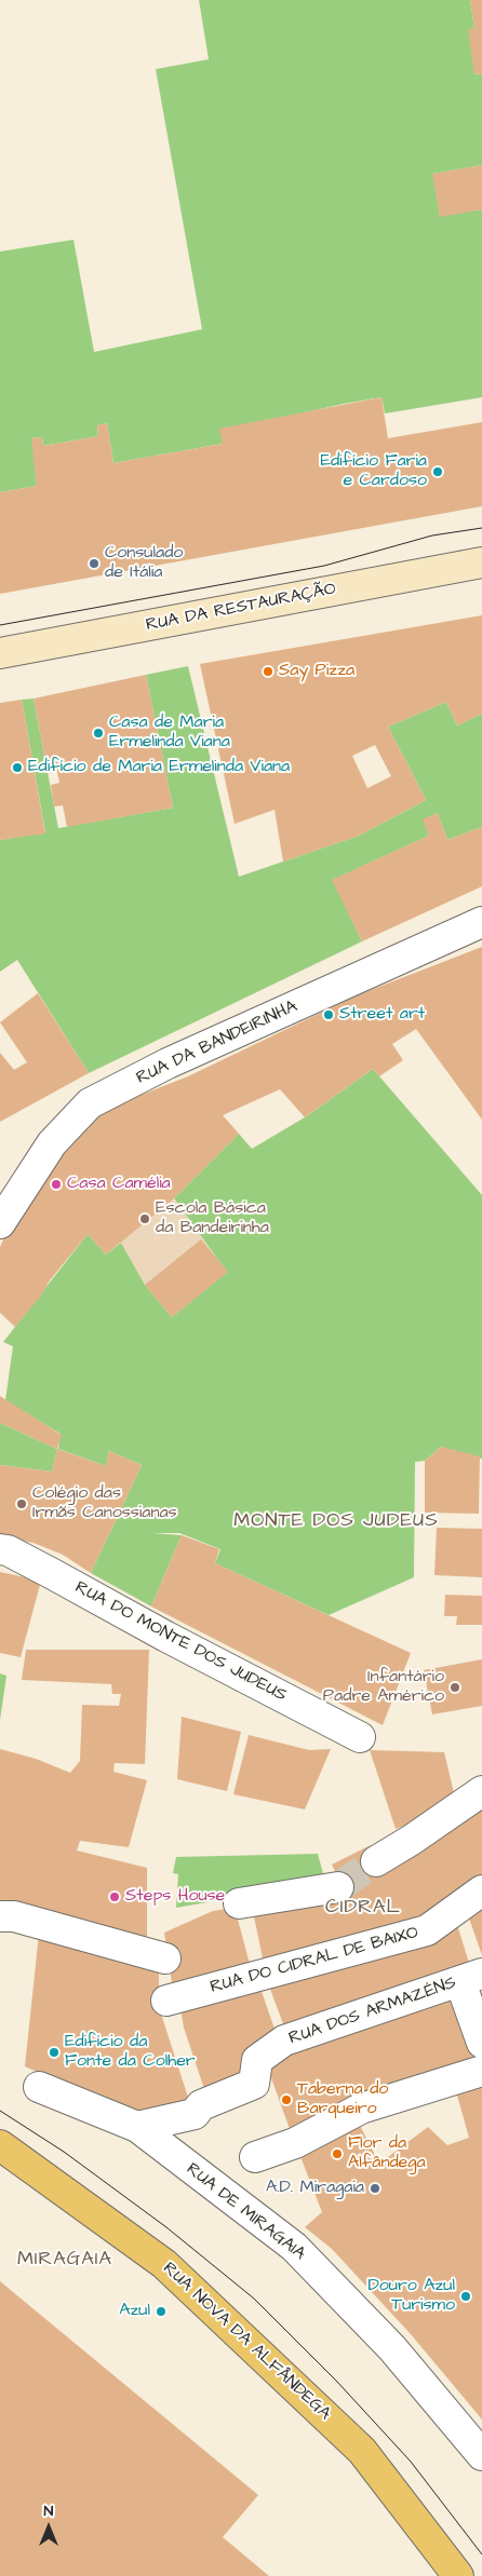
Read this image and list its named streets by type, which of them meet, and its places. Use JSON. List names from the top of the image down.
{
  "streets": {
    "main road": ["RUA DA RESTAURAÇÃO", "RUA NOVA DA ALFÂNDEGA"],
    "street": [
      "RUA DA BANDEIRINHA",
      "RUA DO MONTE DOS JUDEUS",
      "RUA DO CIDRAL DE BAIXO",
      "RUA DOS ARMAZÉNS",
      "RUA DE MIRAGAIA"
    ]
  },
  "crossings": [
    ["RUA DOS ARMAZÉNS", "RUA DE MIRAGAIA"]
  ],
  "districts": ["MONTE DOS JUDEUS", "CIDRAL", "MIRAGAIA"],
  "places": [
    "Edifício Faria e Cardoso",
    "Consulado de Itália",
    "Say Pizza",
    "Casa de Maria Ermelinda Viana",
    "Edifício de Maria Ermelinda Viana",
    "Street art",
    "Casa Camélia",
    "Escola Básica da Bandeirinha",
    "Colégio das Irmãs Canossianas",
    "Infantário Padre Américo",
    "Steps House",
    "Edifício da Fonte da Colher",
    "Taberna do Barqueiro",
    "Flor da Alfândega",
    "A.D. Miragaia",
    "Douro Azul Turismo",
    "Azul"
  ],
  "north": "top"
}
